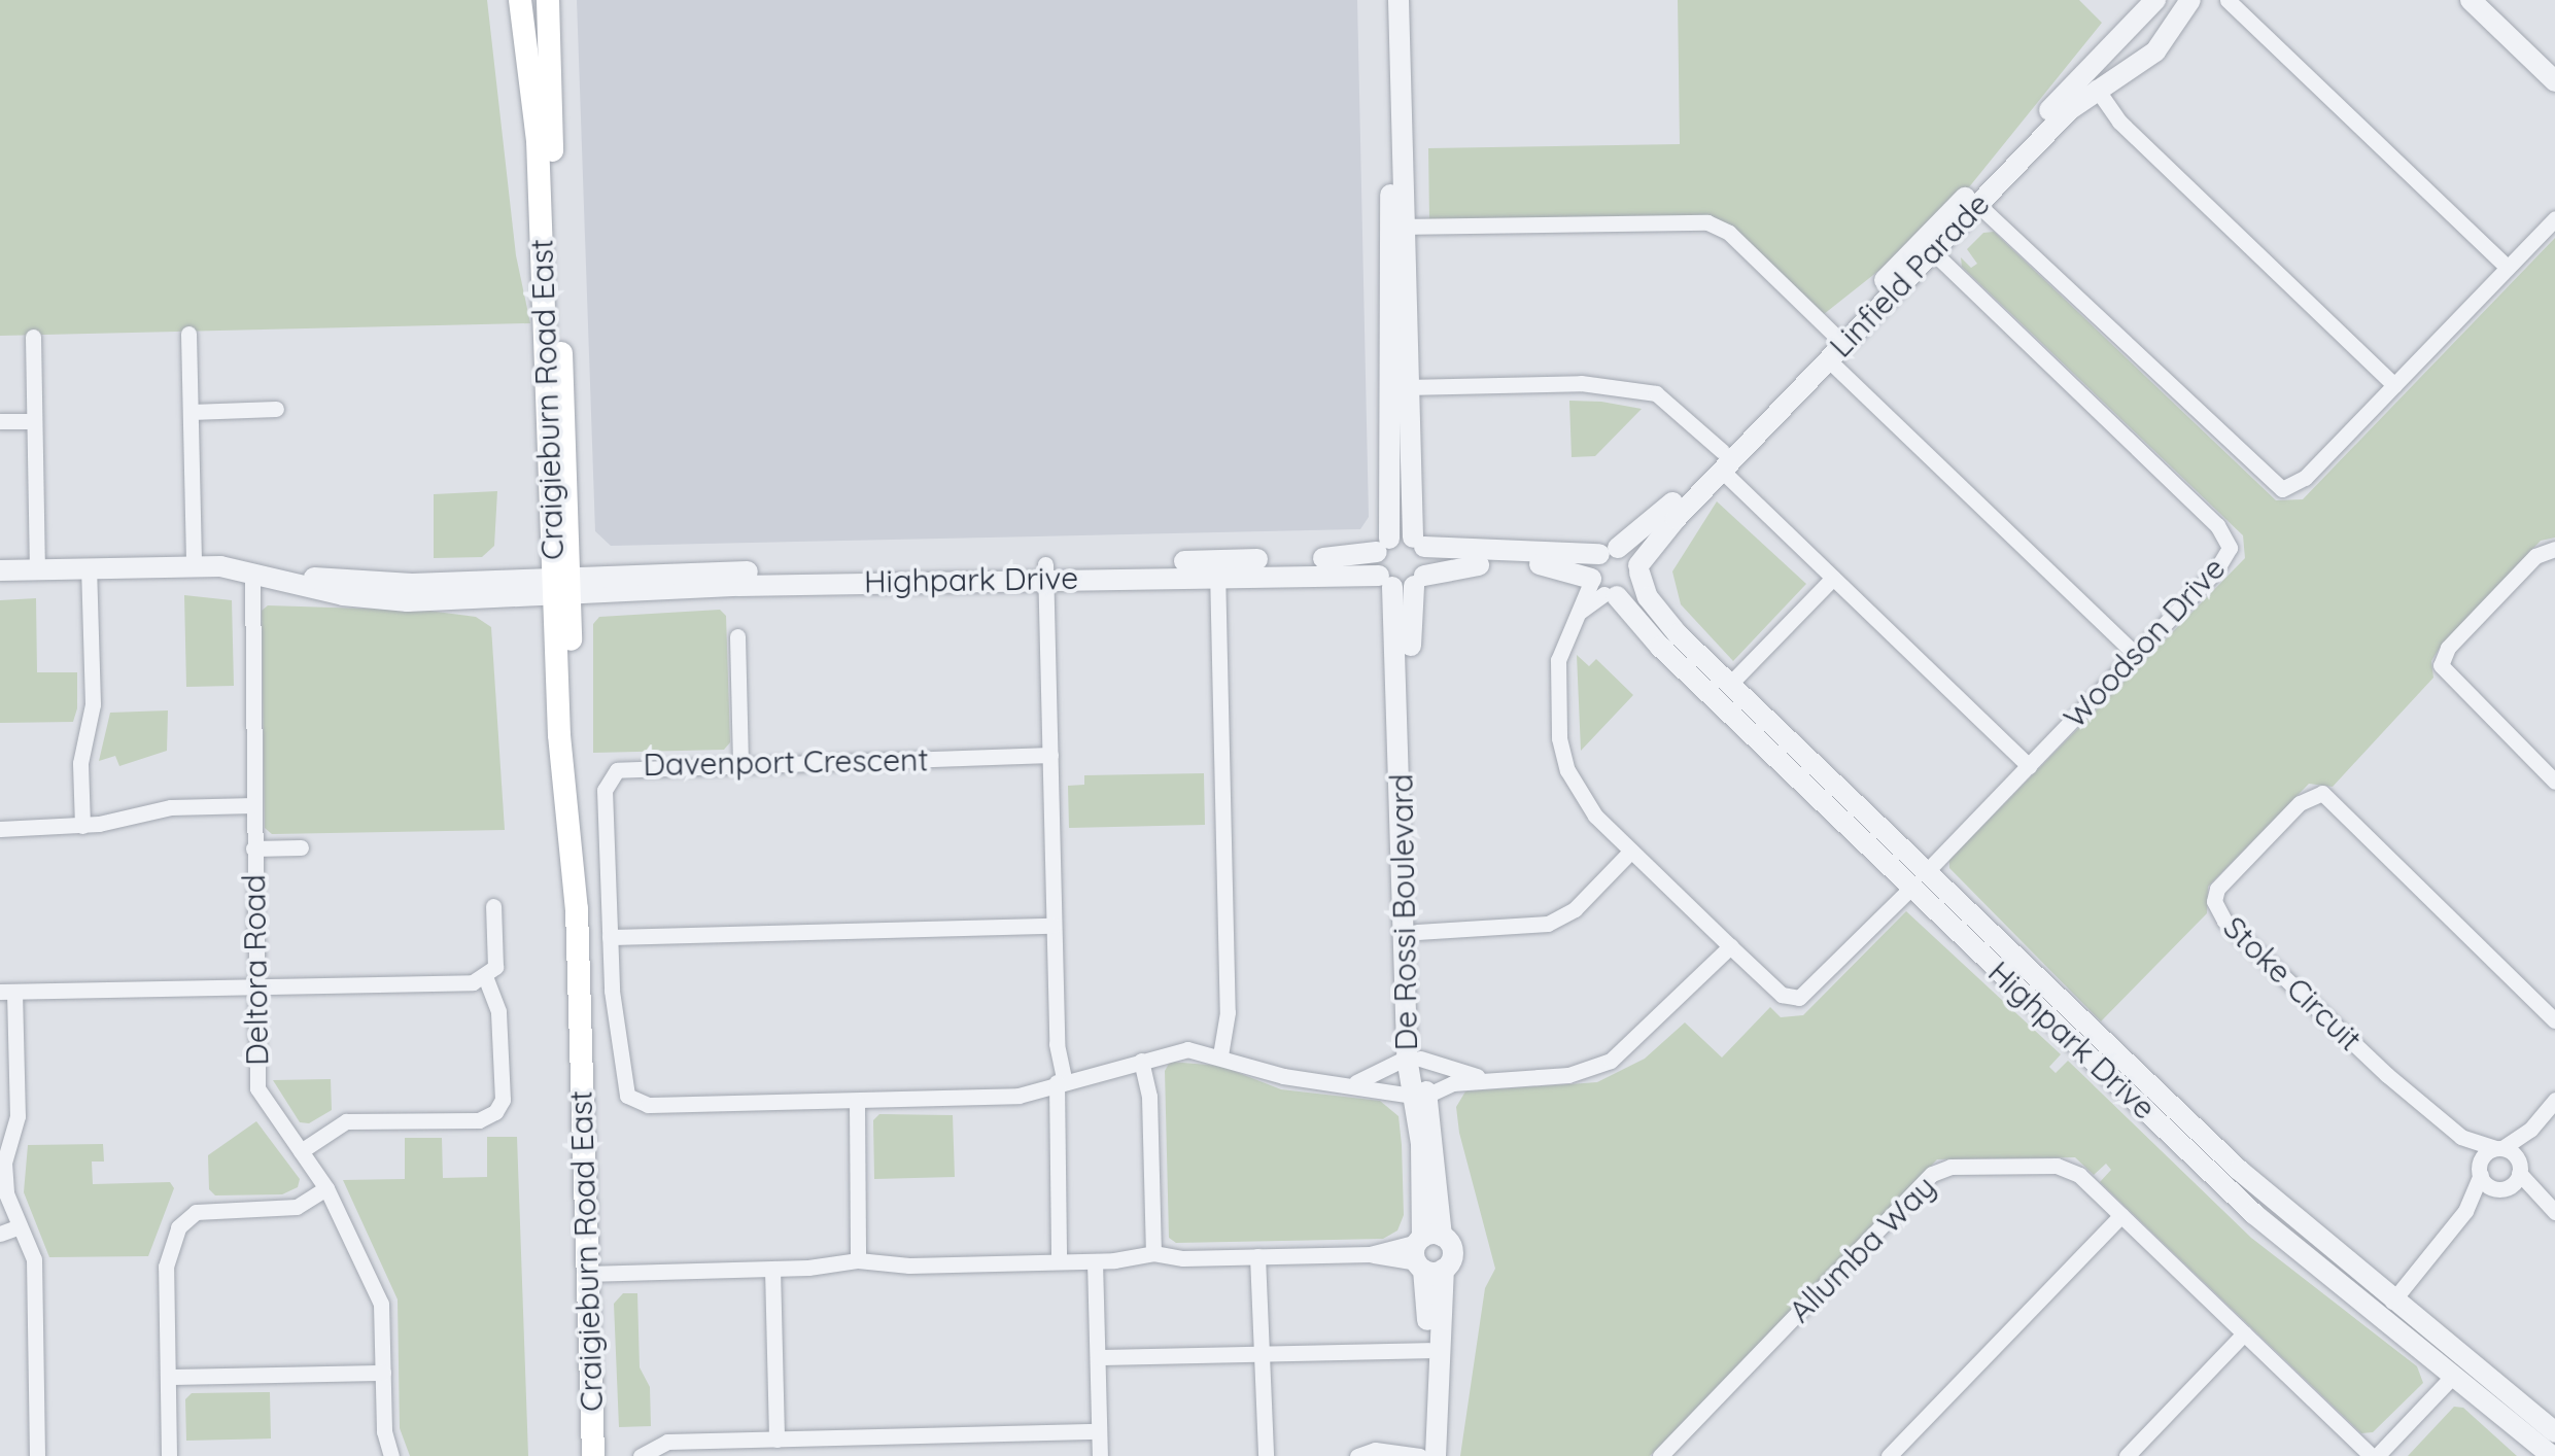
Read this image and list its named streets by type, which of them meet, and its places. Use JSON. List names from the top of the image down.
{
  "streets": {
    "main road": ["Craigieburn Road East"],
    "street": [
      "Linfield Parade",
      "Highpark Drive",
      "Woodson Drive",
      "Davenport Crescent",
      "De Rossi Boulevard",
      "Deltora Road",
      "Stoke Circuit",
      "Allumba Way"
    ]
  },
  "crossings": [
    ["Linfield Parade", "Highpark Drive"],
    ["Linfield Parade", "Woodson Drive"],
    ["Craigieburn Road East", "Highpark Drive"],
    ["Highpark Drive", "Woodson Drive"],
    ["Highpark Drive", "De Rossi Boulevard"],
    ["Highpark Drive", "Deltora Road"],
    ["Davenport Crescent", "De Rossi Boulevard"]
  ]
}
